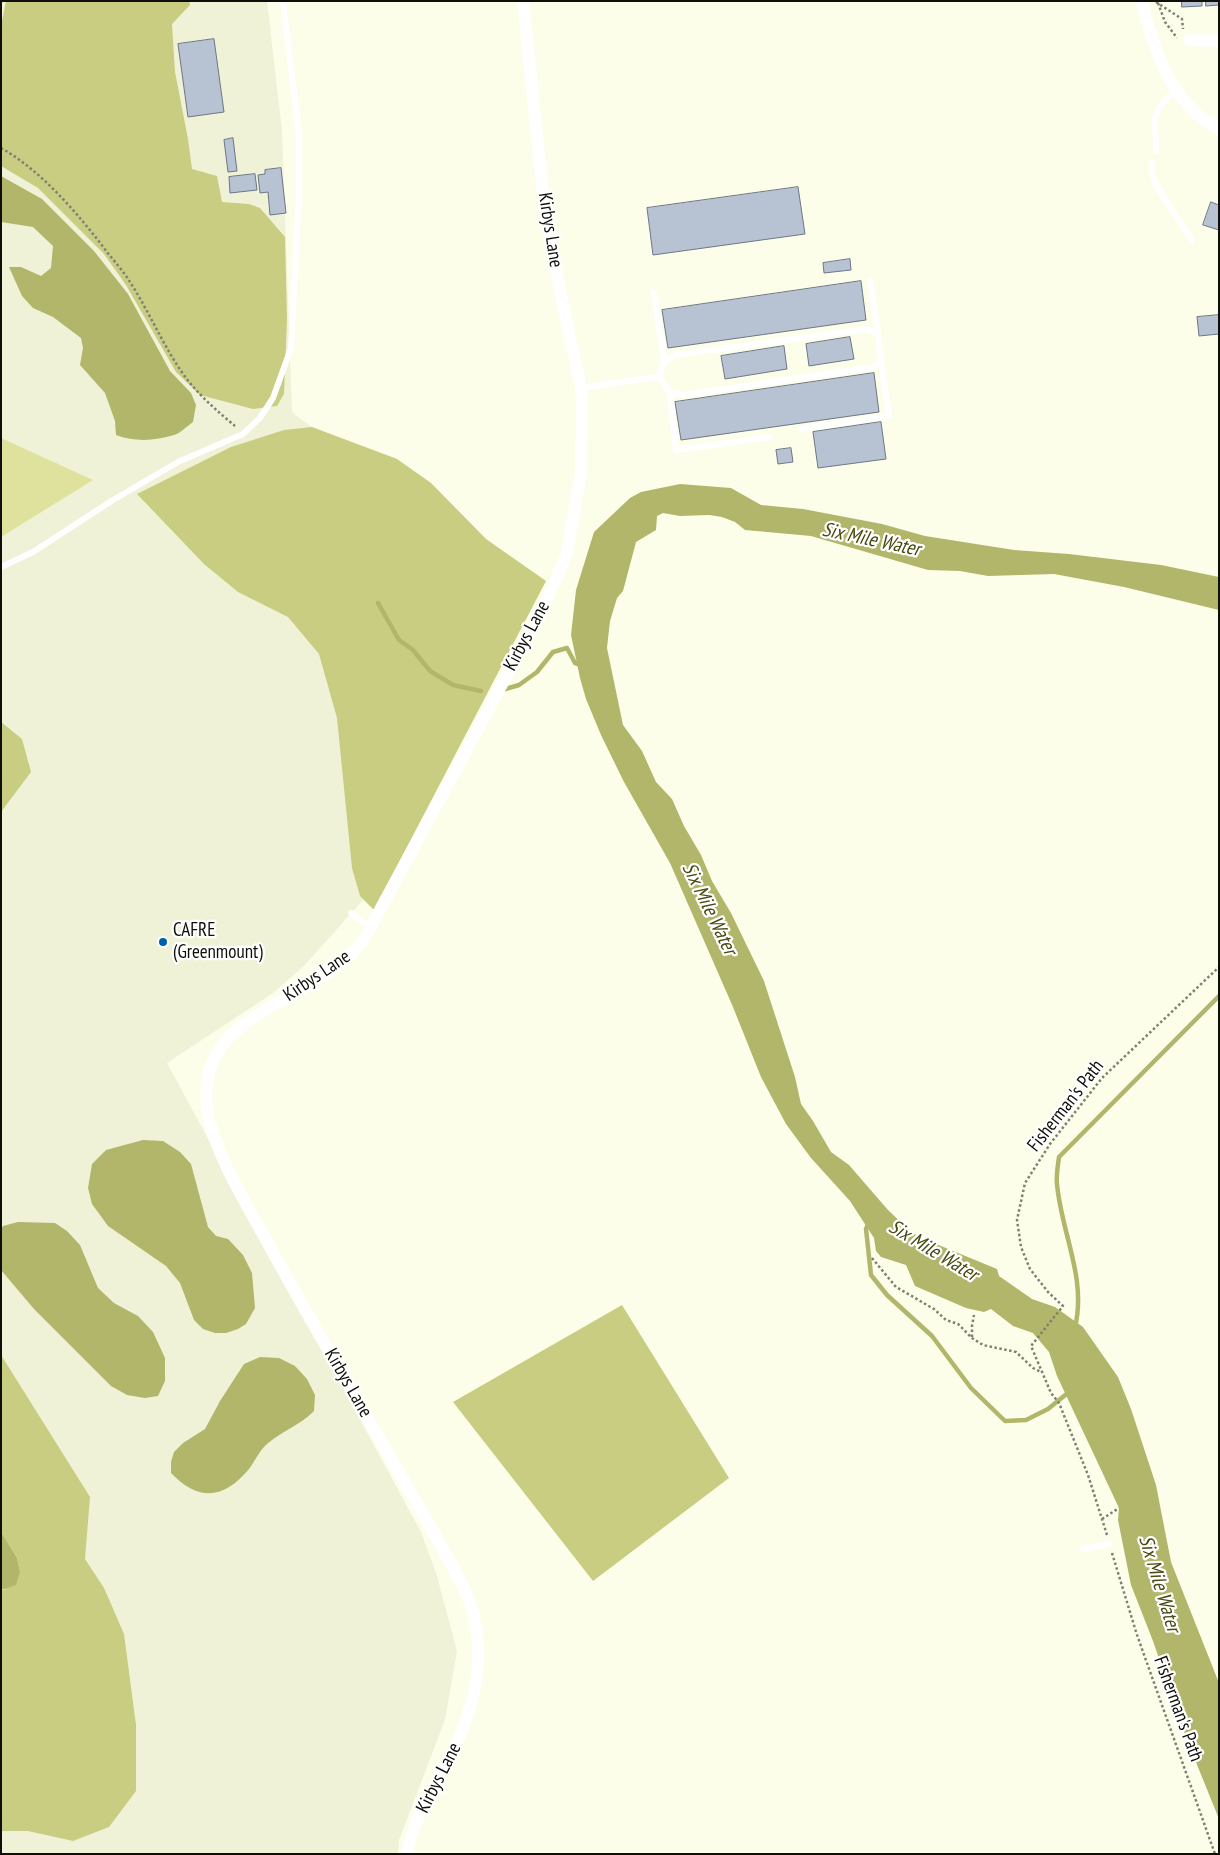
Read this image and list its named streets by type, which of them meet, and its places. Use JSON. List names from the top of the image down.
{
  "streets": {
    "street": ["Kirbys Lane"],
    "path": ["Fisherman's Path"]
  },
  "water": ["Six Mile Water"],
  "places": ["CAFRE (Greenmount)"]
}
